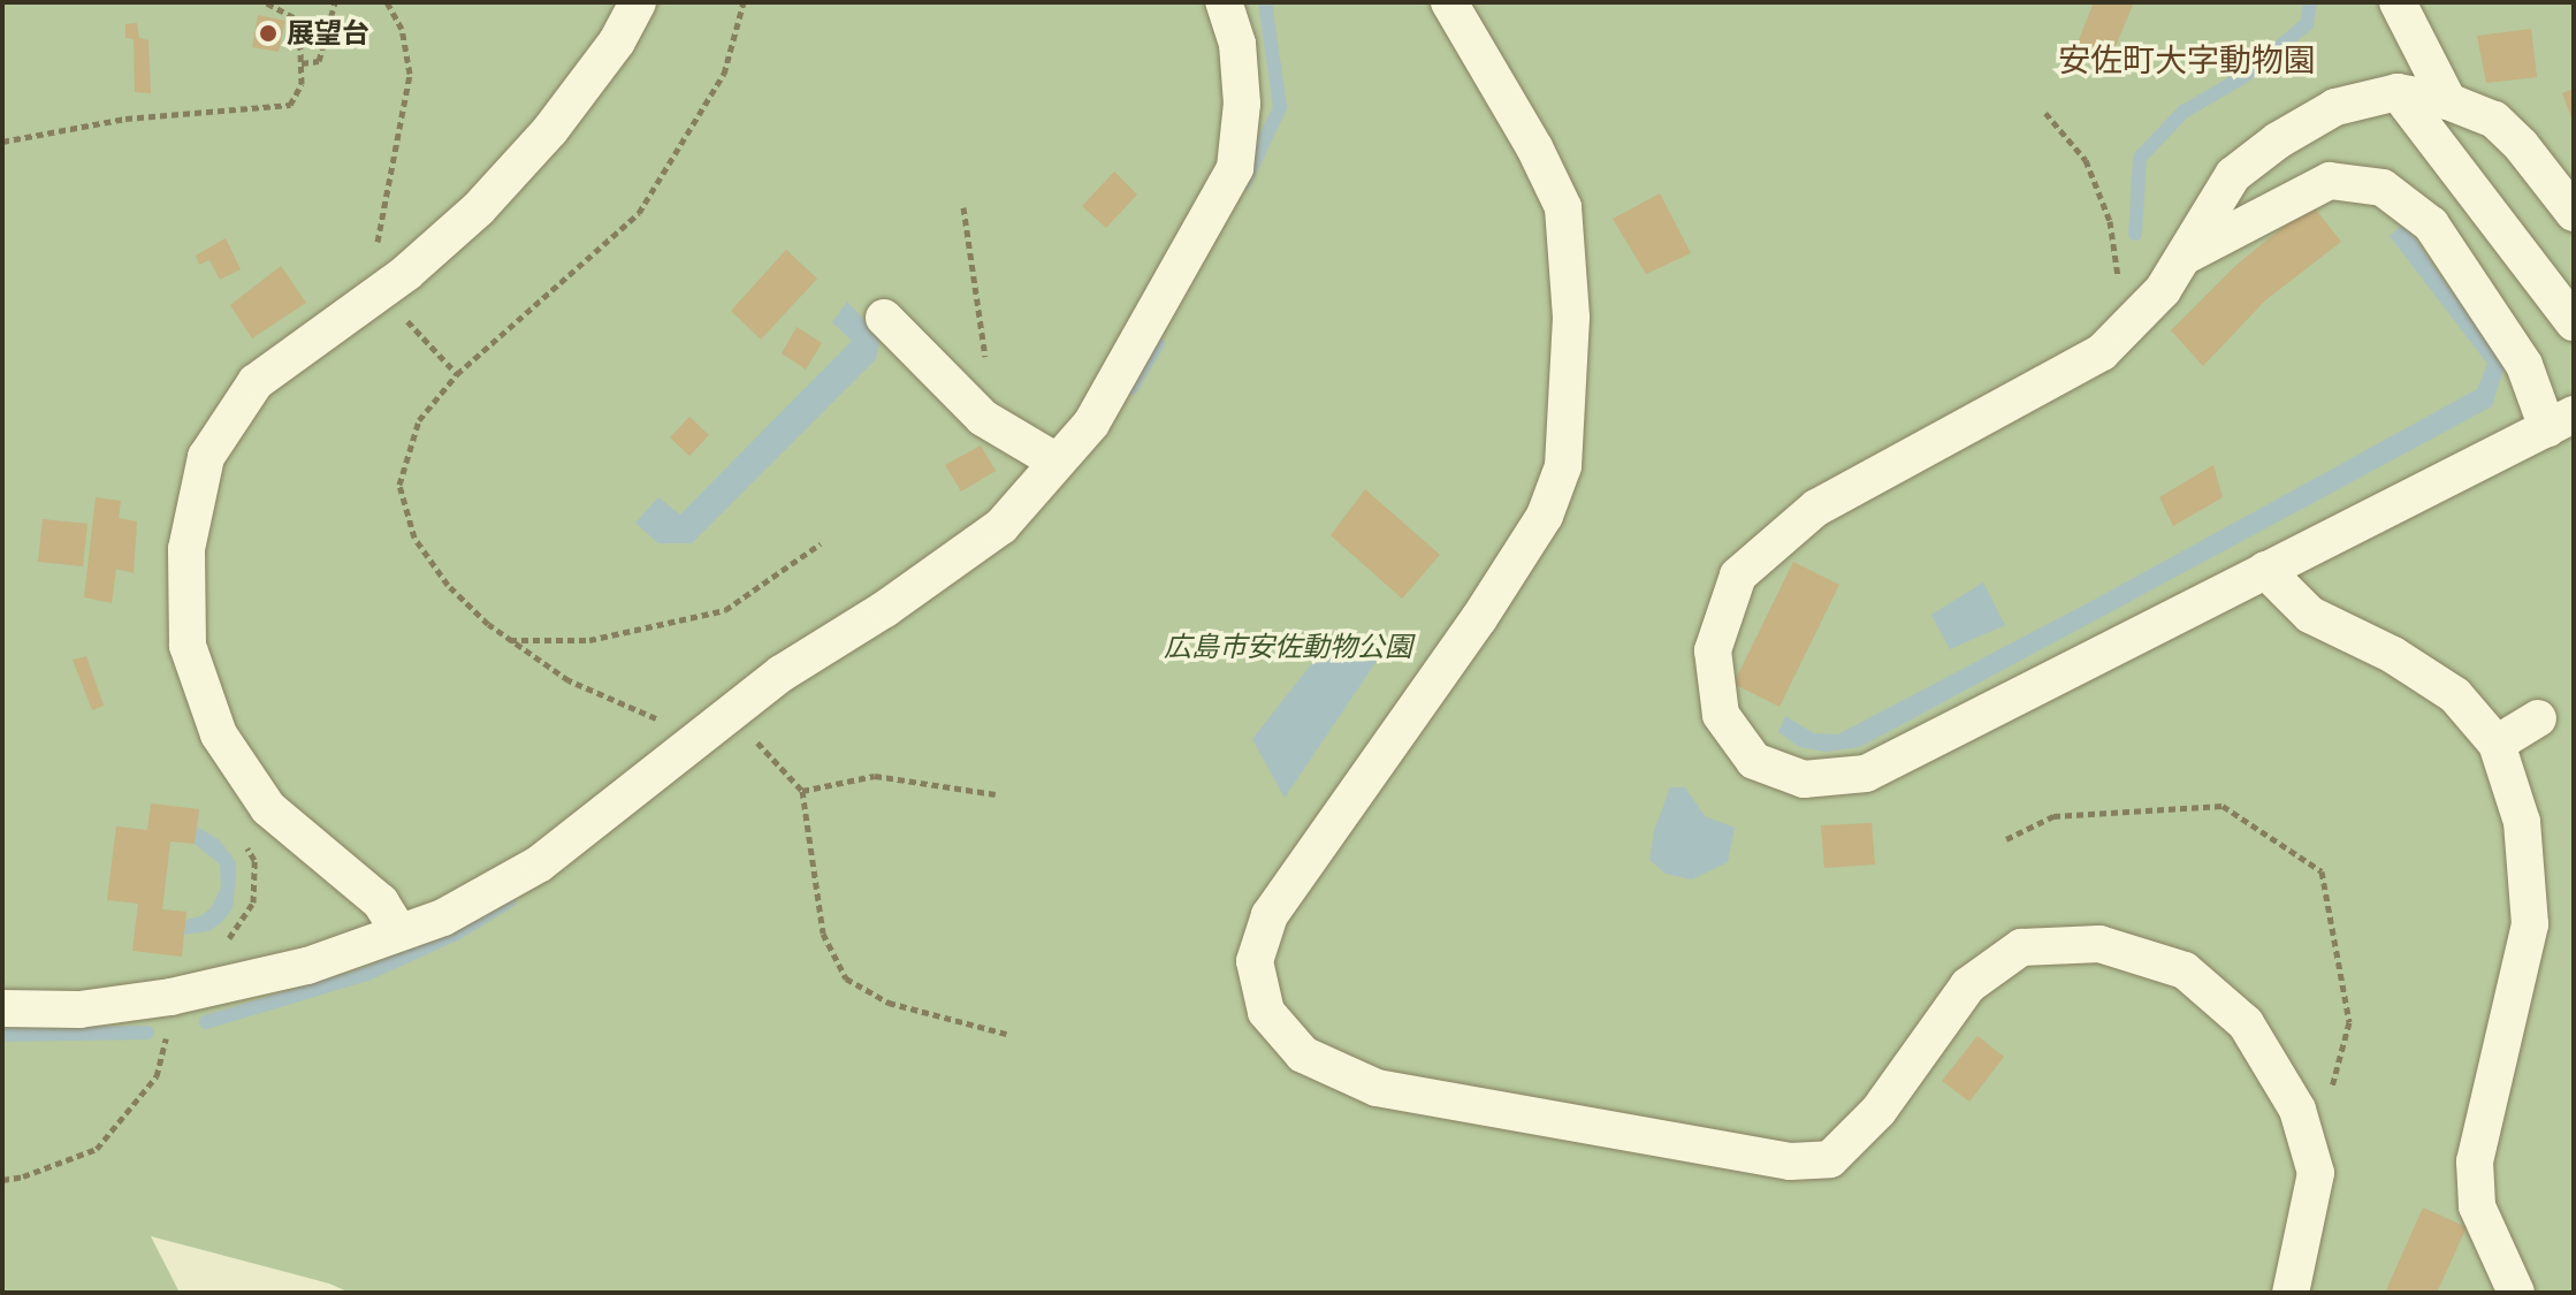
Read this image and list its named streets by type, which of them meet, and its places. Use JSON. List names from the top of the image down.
{
  "districts": ["安佐町大字動物園"],
  "parks": ["広島市安佐動物公園"],
  "places": ["展望台"]
}
